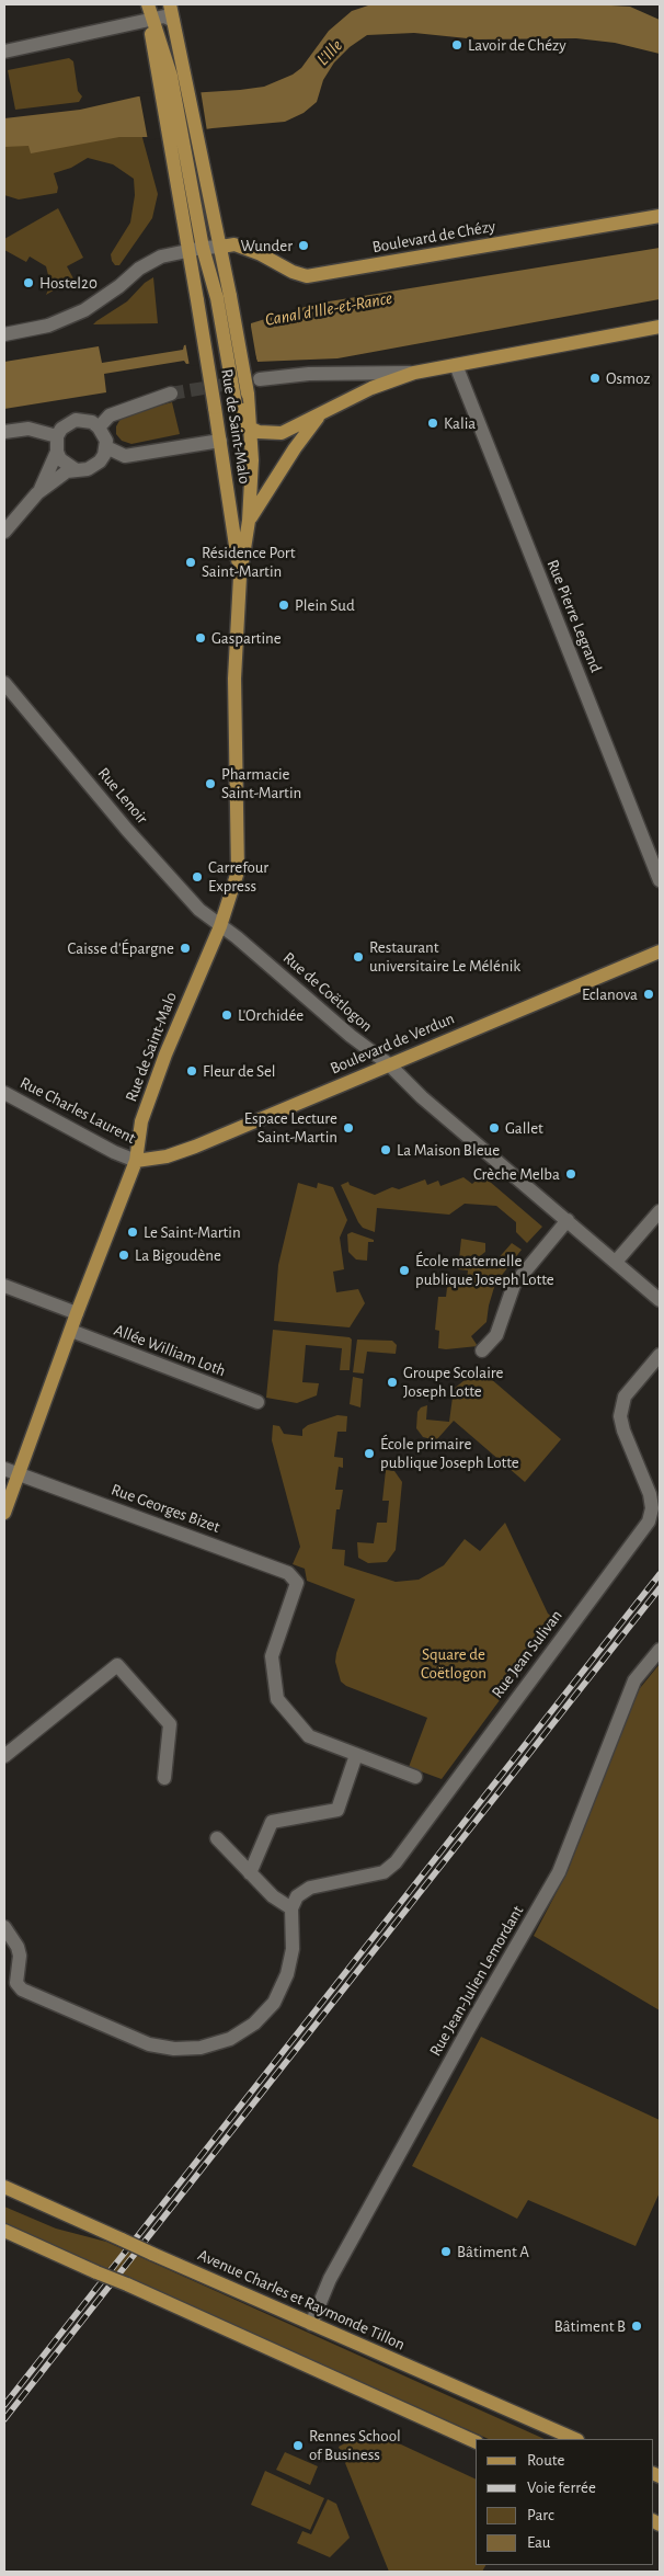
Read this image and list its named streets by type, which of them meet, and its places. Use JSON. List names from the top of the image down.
{
  "streets": {
    "main road": [
      "Boulevard de Chézy",
      "Rue de Saint-Malo",
      "Boulevard de Verdun",
      "Avenue Charles et Raymonde Tillon"
    ],
    "street": [
      "Rue Pierre Legrand",
      "Rue Lenoir",
      "Rue de Coëtlogon",
      "Rue Charles Laurent",
      "Allée William Loth",
      "Rue Georges Bizet",
      "Rue Jean Sulivan",
      "Rue Jean-Julien Lemordant"
    ]
  },
  "crossings": [
    ["Boulevard de Chézy", "Rue de Saint-Malo"],
    ["Rue de Saint-Malo", "Rue Lenoir"],
    ["Rue de Saint-Malo", "Rue de Coëtlogon"],
    ["Rue de Saint-Malo", "Boulevard de Verdun"],
    ["Rue de Saint-Malo", "Rue Charles Laurent"],
    ["Rue de Saint-Malo", "Allée William Loth"],
    ["Rue de Saint-Malo", "Rue Georges Bizet"],
    ["Rue Lenoir", "Rue de Coëtlogon"],
    ["Rue de Coëtlogon", "Boulevard de Verdun"],
    ["Boulevard de Verdun", "Rue Charles Laurent"],
    ["Rue Jean-Julien Lemordant", "Avenue Charles et Raymonde Tillon"]
  ],
  "water": ["L'Ille", "Canal d'Ille-et-Rance"],
  "parks": ["Square de Coëtlogon"],
  "places": [
    "Lavoir de Chézy",
    "Wunder",
    "Hostel20",
    "Osmoz",
    "Kalia",
    "Résidence Port Saint-Martin",
    "Plein Sud",
    "Gaspartine",
    "Pharmacie Saint-Martin",
    "Carrefour Express",
    "Caisse d'Épargne",
    "Restaurant universitaire Le Mélénik",
    "Eclanova",
    "L'Orchidée",
    "Fleur de Sel",
    "Espace Lecture Saint-Martin",
    "Gallet",
    "La Maison Bleue",
    "Crèche Melba",
    "Le Saint-Martin",
    "La Bigoudène",
    "École maternelle publique Joseph Lotte",
    "Groupe Scolaire Joseph Lotte",
    "École primaire publique Joseph Lotte",
    "Bâtiment A",
    "Bâtiment B",
    "Rennes School of Business"
  ],
  "legend": [
    "Route",
    "Voie ferrée",
    "Parc",
    "Eau"
  ]
}
